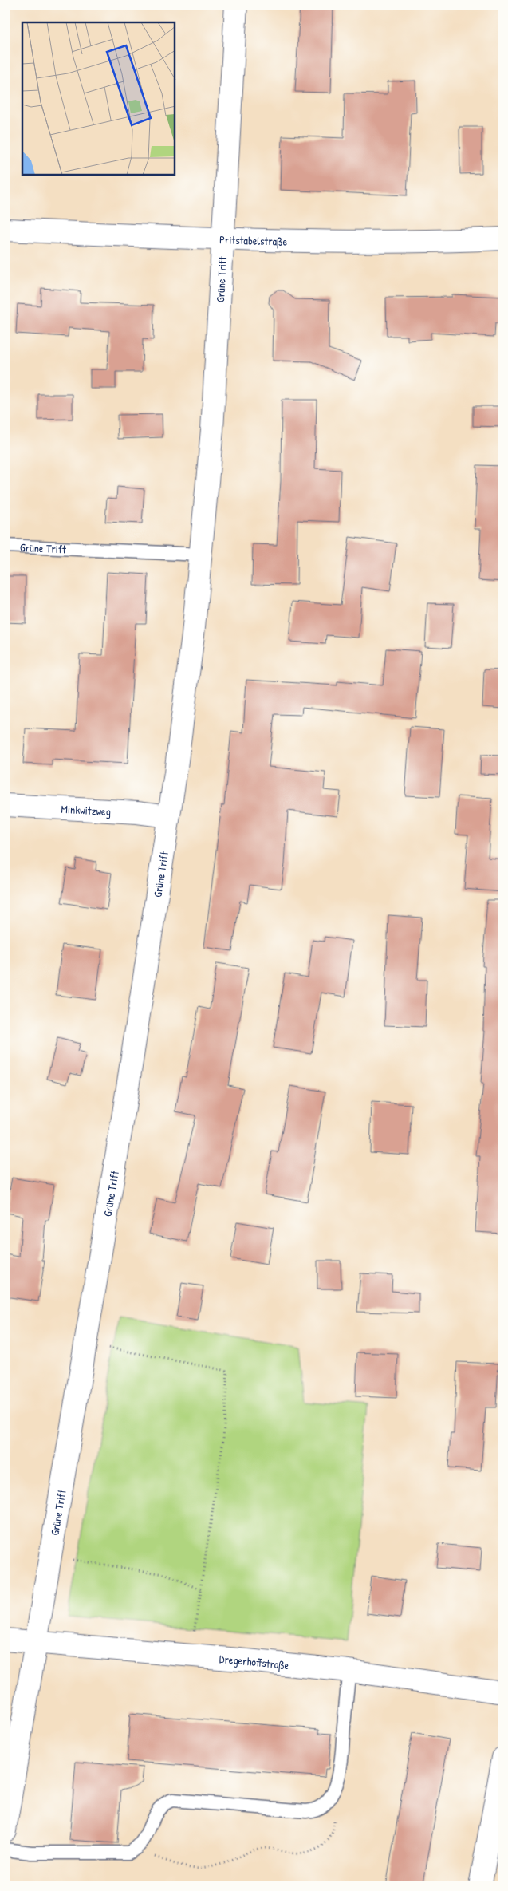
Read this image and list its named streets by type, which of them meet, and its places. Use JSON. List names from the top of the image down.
{
  "streets": {
    "street": [
      "Pritstabelstraße",
      "Grüne Trift",
      "Minkwitzweg",
      "Dregerhoffstraße"
    ]
  },
  "crossings": [
    ["Pritstabelstraße", "Grüne Trift"],
    ["Grüne Trift", "Minkwitzweg"],
    ["Grüne Trift", "Dregerhoffstraße"]
  ]
}
